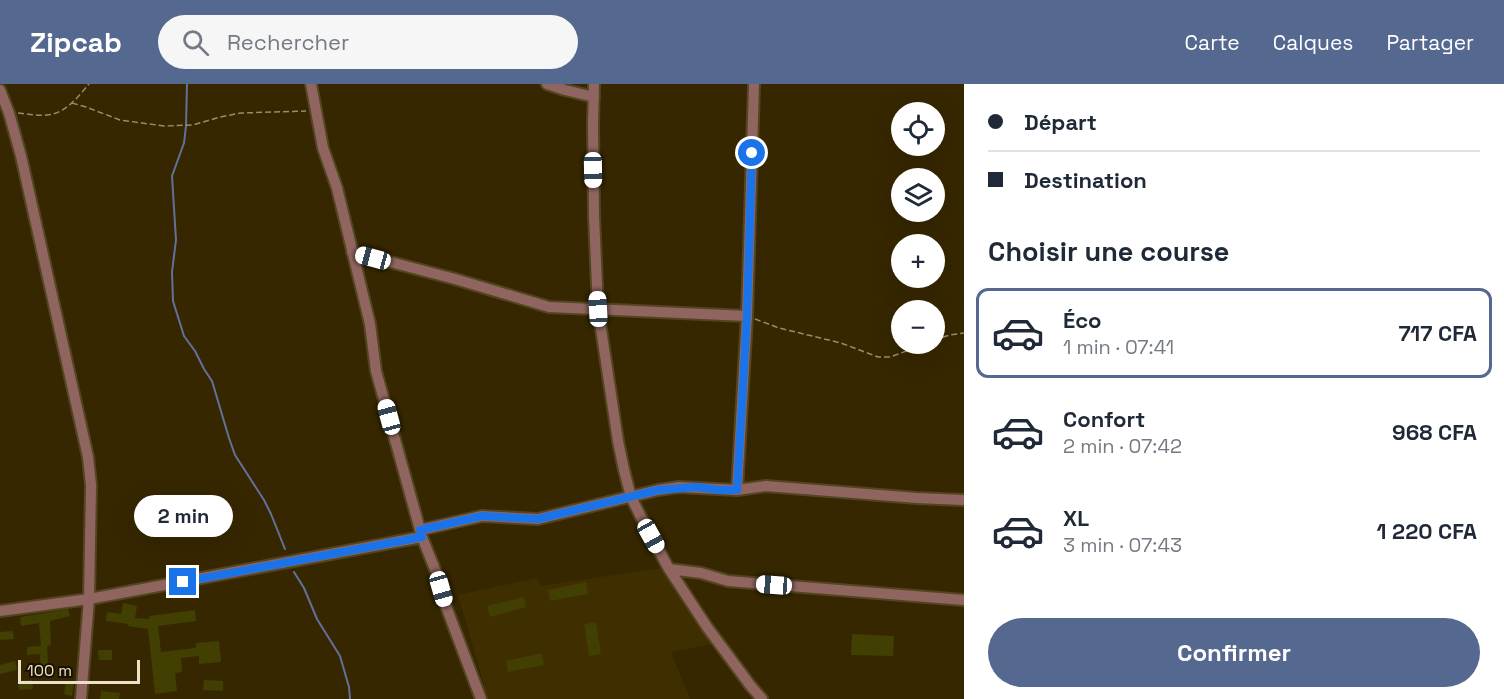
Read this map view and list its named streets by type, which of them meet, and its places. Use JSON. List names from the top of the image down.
{
  "scale_bar": "100 m",
  "page": {
    "header": "Zipcab",
    "search": "Rechercher",
    "nav": ["Carte", "Calques", "Partager"],
    "banner": ["Départ", "Destination"],
    "map_buttons": ["+", "−"],
    "heading": "Choisir une course",
    "list": [
      {
        "name": "Éco",
        "note": "1 min · 07:41",
        "value": "717 CFA"
      },
      {
        "name": "Confort",
        "note": "2 min · 07:42",
        "value": "968 CFA"
      },
      {
        "name": "XL",
        "note": "3 min · 07:43",
        "value": "1 220 CFA"
      }
    ],
    "bubble": "2 min",
    "buttons": "Confirmer",
    "scale": "100 m"
  }
}
